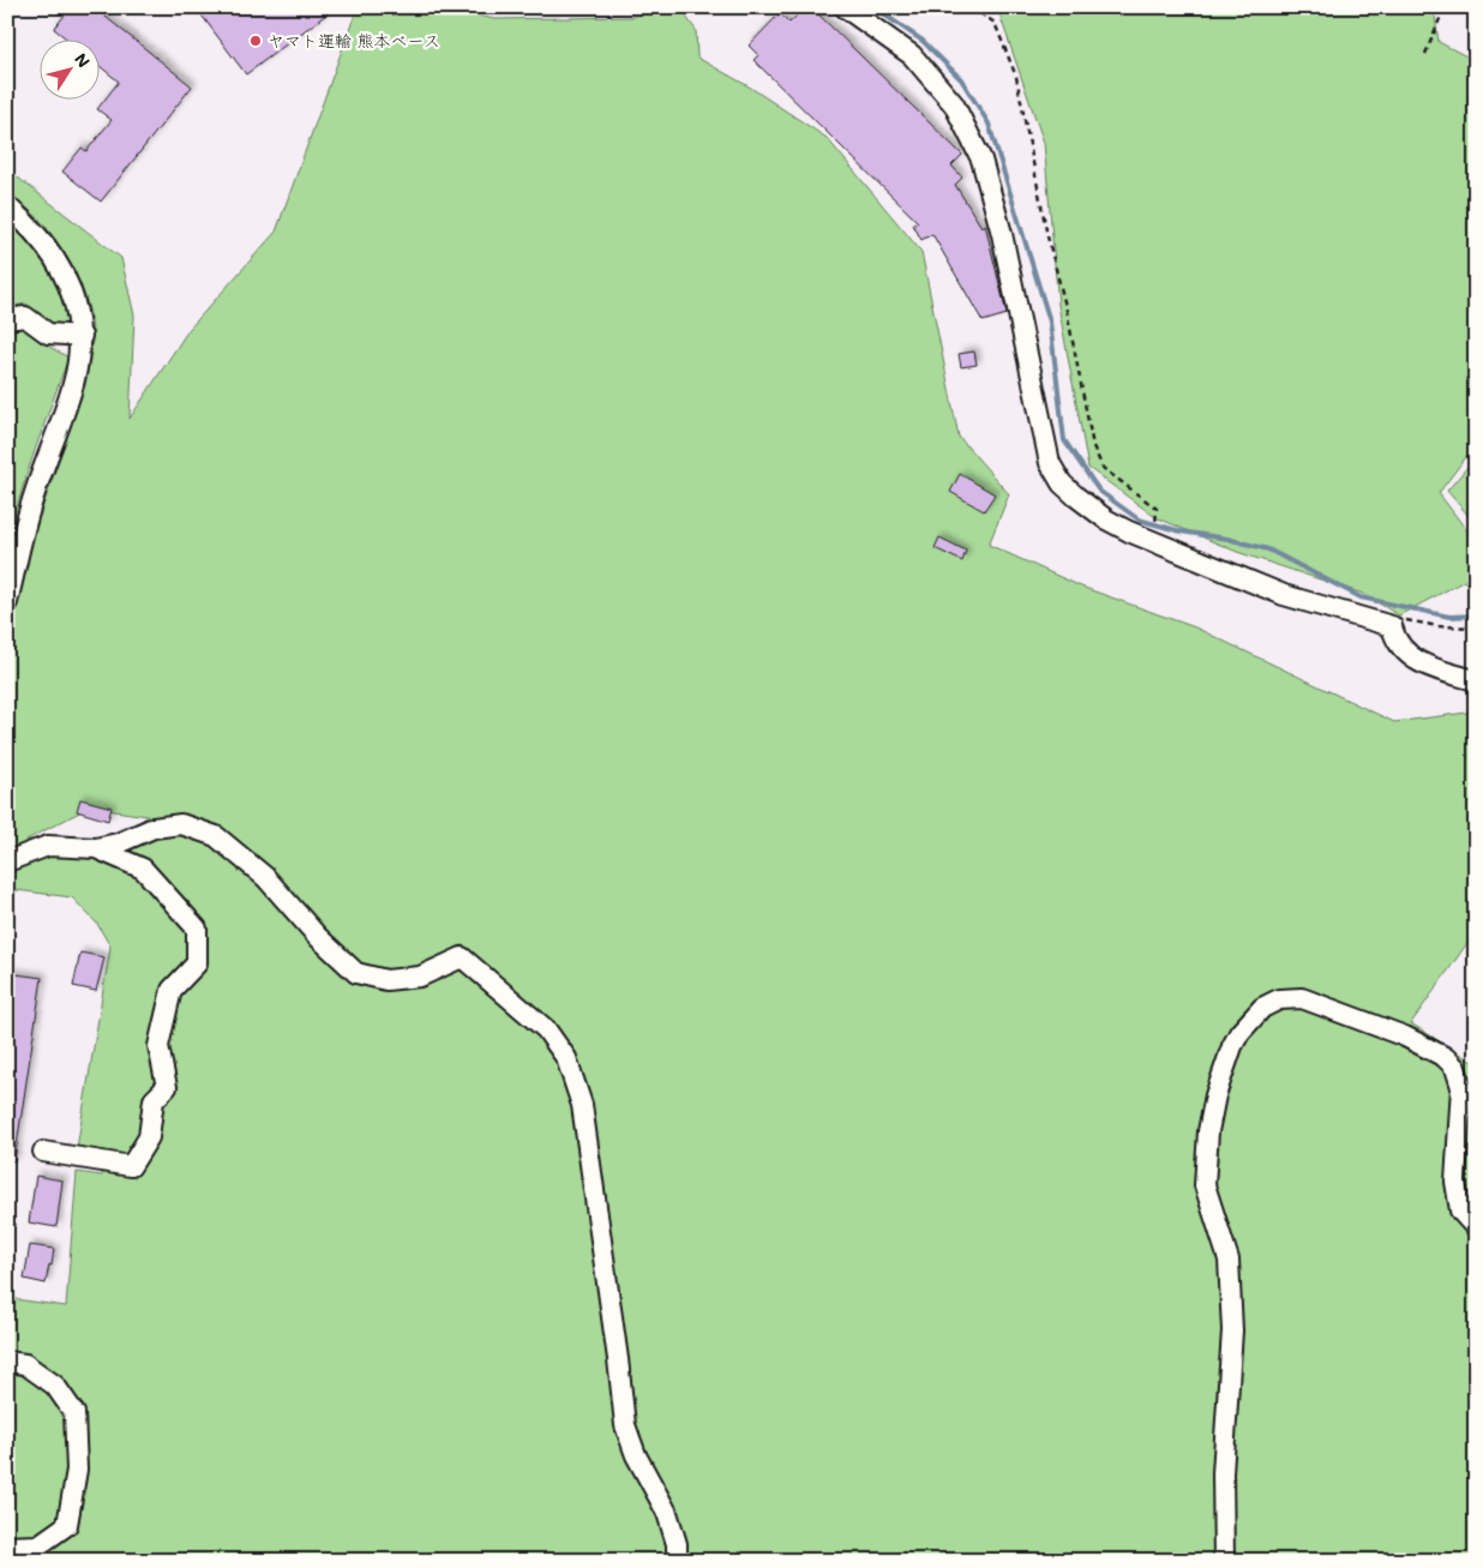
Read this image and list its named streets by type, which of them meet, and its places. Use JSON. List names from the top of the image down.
{
  "places": ["ヤマト運輸 熊本ベース"],
  "north": "top right"
}
